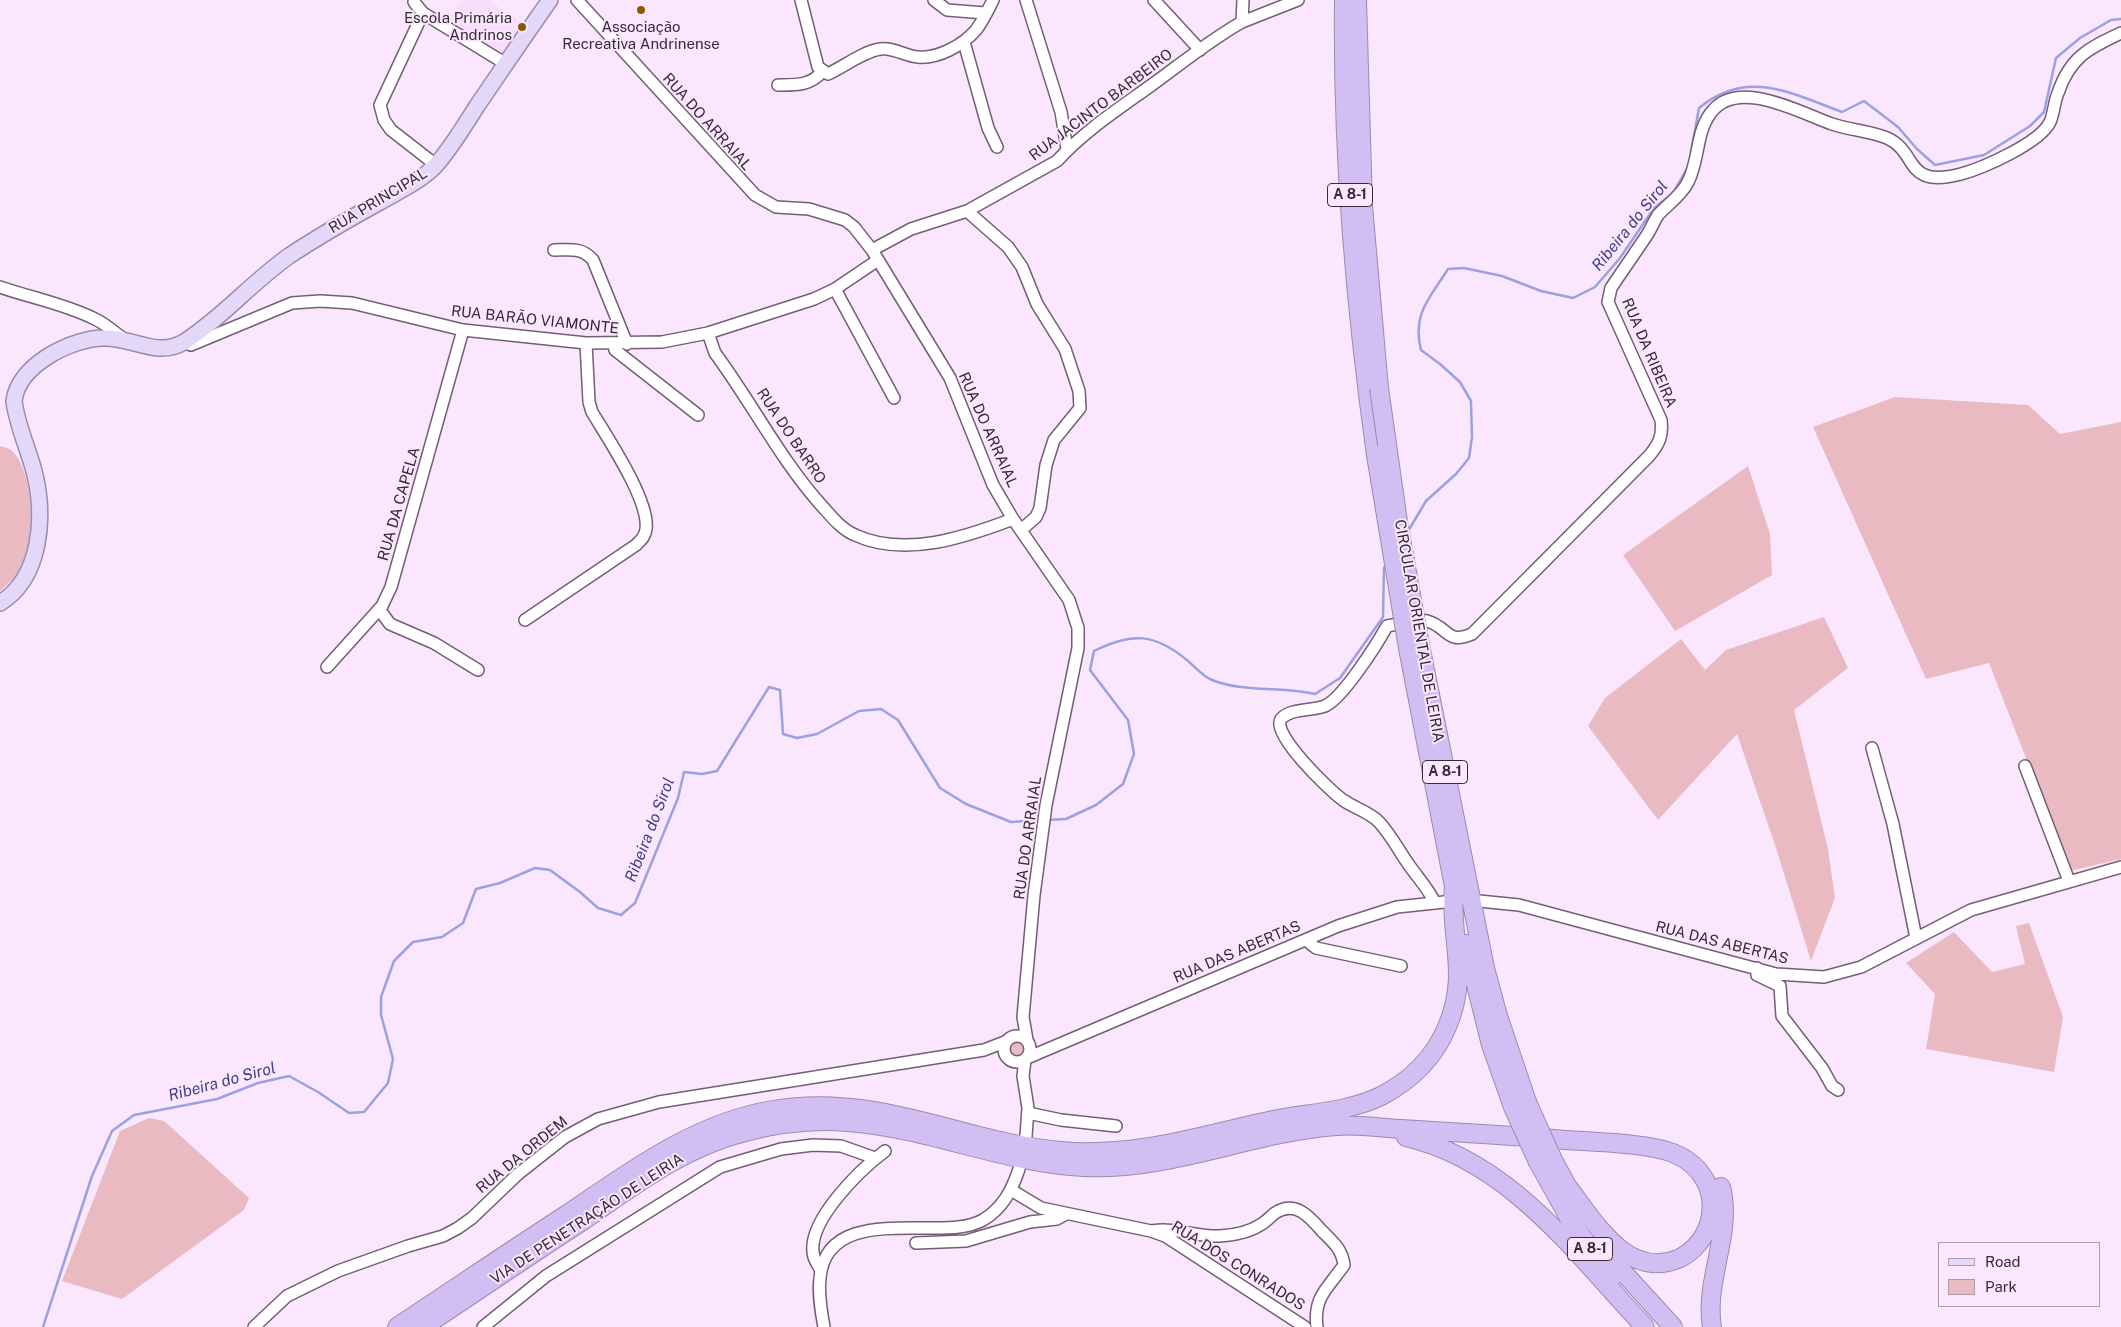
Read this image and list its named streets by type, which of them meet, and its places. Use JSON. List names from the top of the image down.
{
  "streets": {
    "highway": ["A 8-1", "CIRCULAR ORIENTAL DE LEIRIA", "VIA DE PENETRAÇÃO DE LEIRIA"],
    "main road": ["RUA PRINCIPAL"],
    "street": [
      "RUA JACINTO BARBEIRO",
      "RUA DO ARRAIAL",
      "RUA BARÃO VIAMONTE",
      "RUA DA RIBEIRA",
      "RUA DO BARRO",
      "RUA DA CAPELA",
      "RUA DAS ABERTAS",
      "RUA DA ORDEM",
      "RUA DOS CONRADOS"
    ]
  },
  "crossings": [
    ["RUA JACINTO BARBEIRO", "RUA DO ARRAIAL"],
    ["RUA DO ARRAIAL", "RUA BARÃO VIAMONTE"],
    ["RUA DO ARRAIAL", "RUA DO BARRO"],
    ["RUA DO ARRAIAL", "RUA DAS ABERTAS"],
    ["RUA DO ARRAIAL", "RUA DA ORDEM"],
    ["RUA PRINCIPAL", "RUA BARÃO VIAMONTE"],
    ["RUA BARÃO VIAMONTE", "RUA DO BARRO"],
    ["RUA BARÃO VIAMONTE", "RUA DA CAPELA"],
    ["RUA DA RIBEIRA", "RUA DAS ABERTAS"],
    ["RUA DAS ABERTAS", "RUA DA ORDEM"]
  ],
  "water": ["Ribeira do Sirol"],
  "places": ["Associação Recreativa Andrinense", "Escola Primária Andrinos"],
  "legend": ["Road", "Park"]
}
